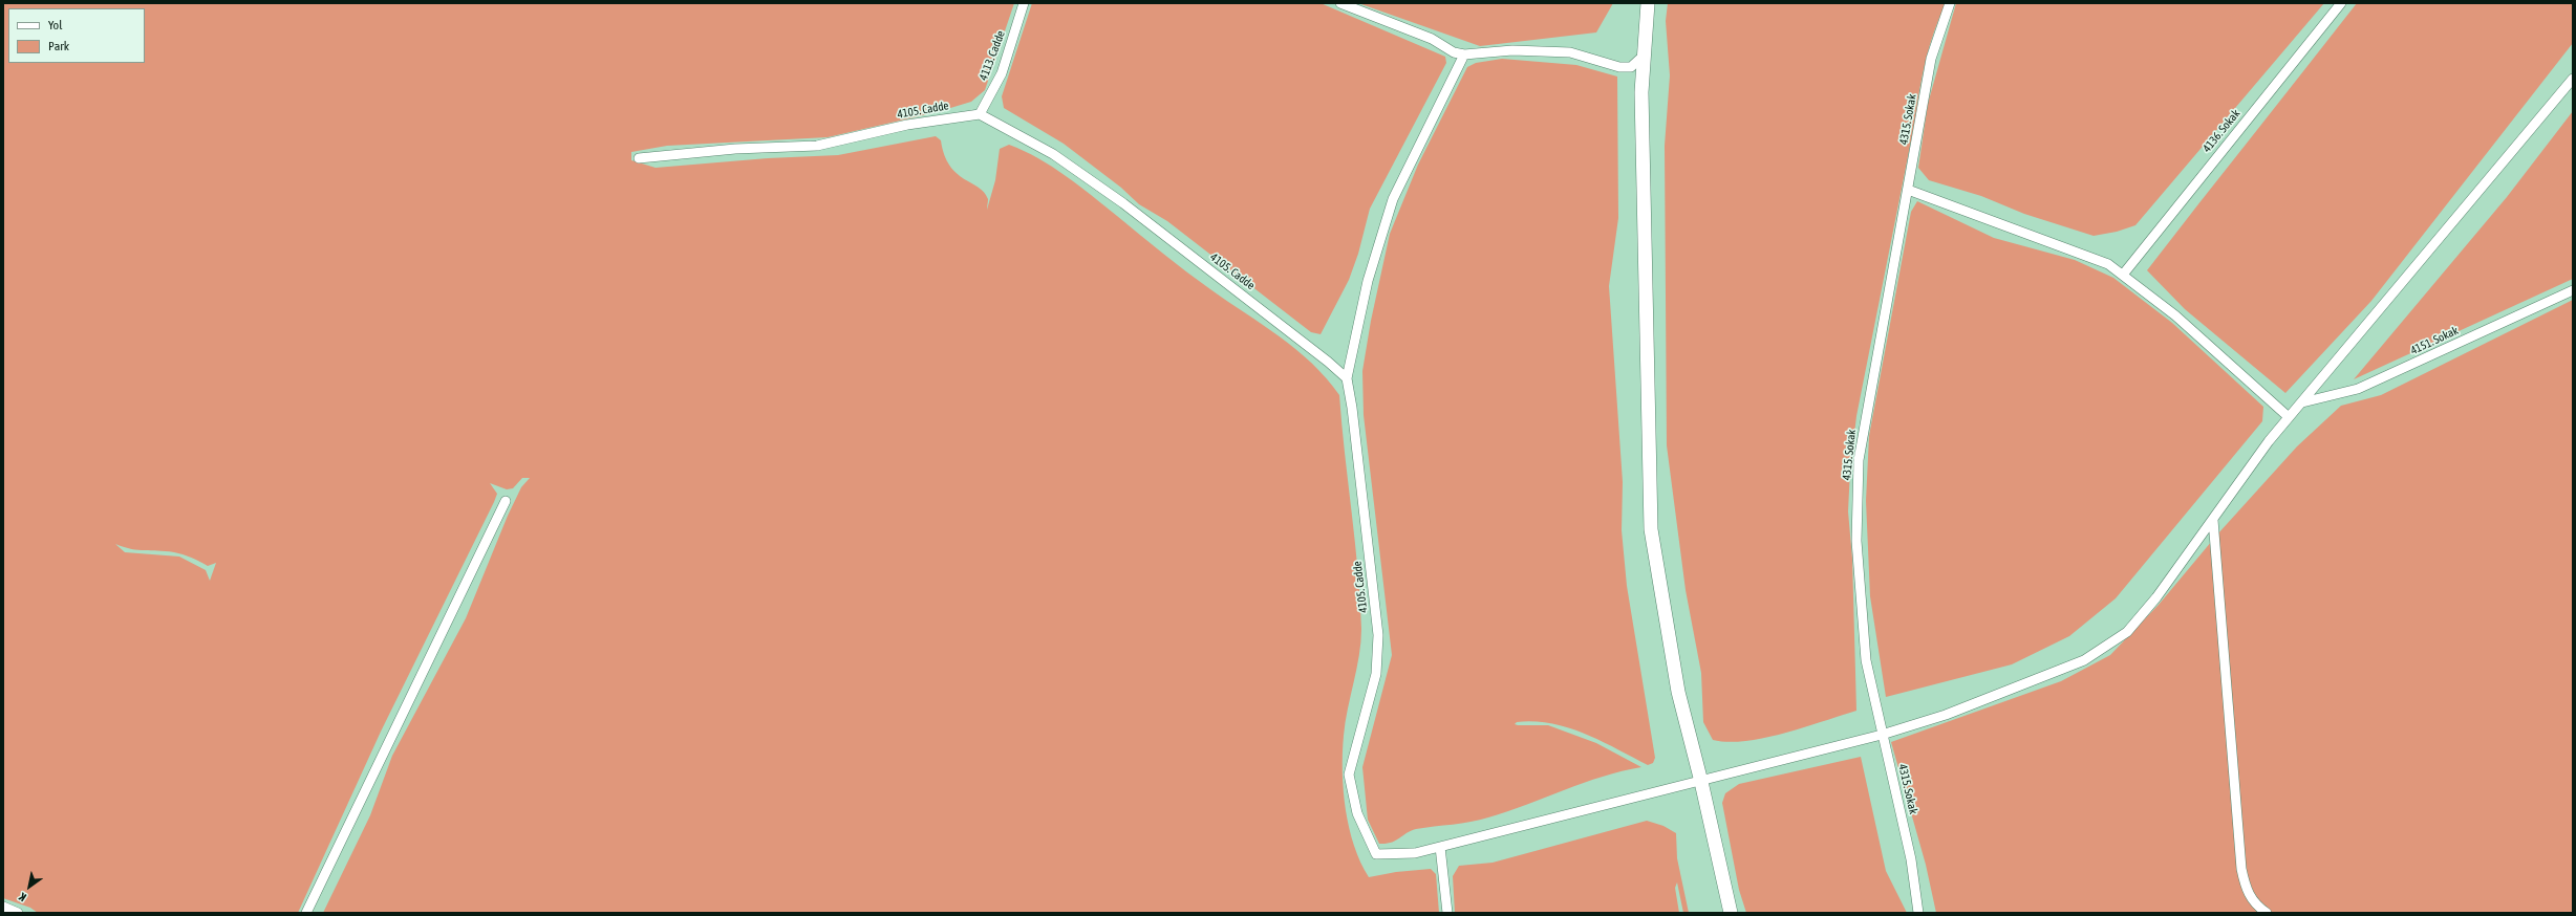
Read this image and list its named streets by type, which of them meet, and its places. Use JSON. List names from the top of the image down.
{
  "streets": {
    "street": [
      "4113. Cadde",
      "4105. Cadde",
      "4315. Sokak",
      "4136. Sokak",
      "4151. Sokak"
    ]
  },
  "crossings": [
    ["4113. Cadde", "4105. Cadde"]
  ],
  "legend": ["Yol", "Park"],
  "north": "bottom left"
}
